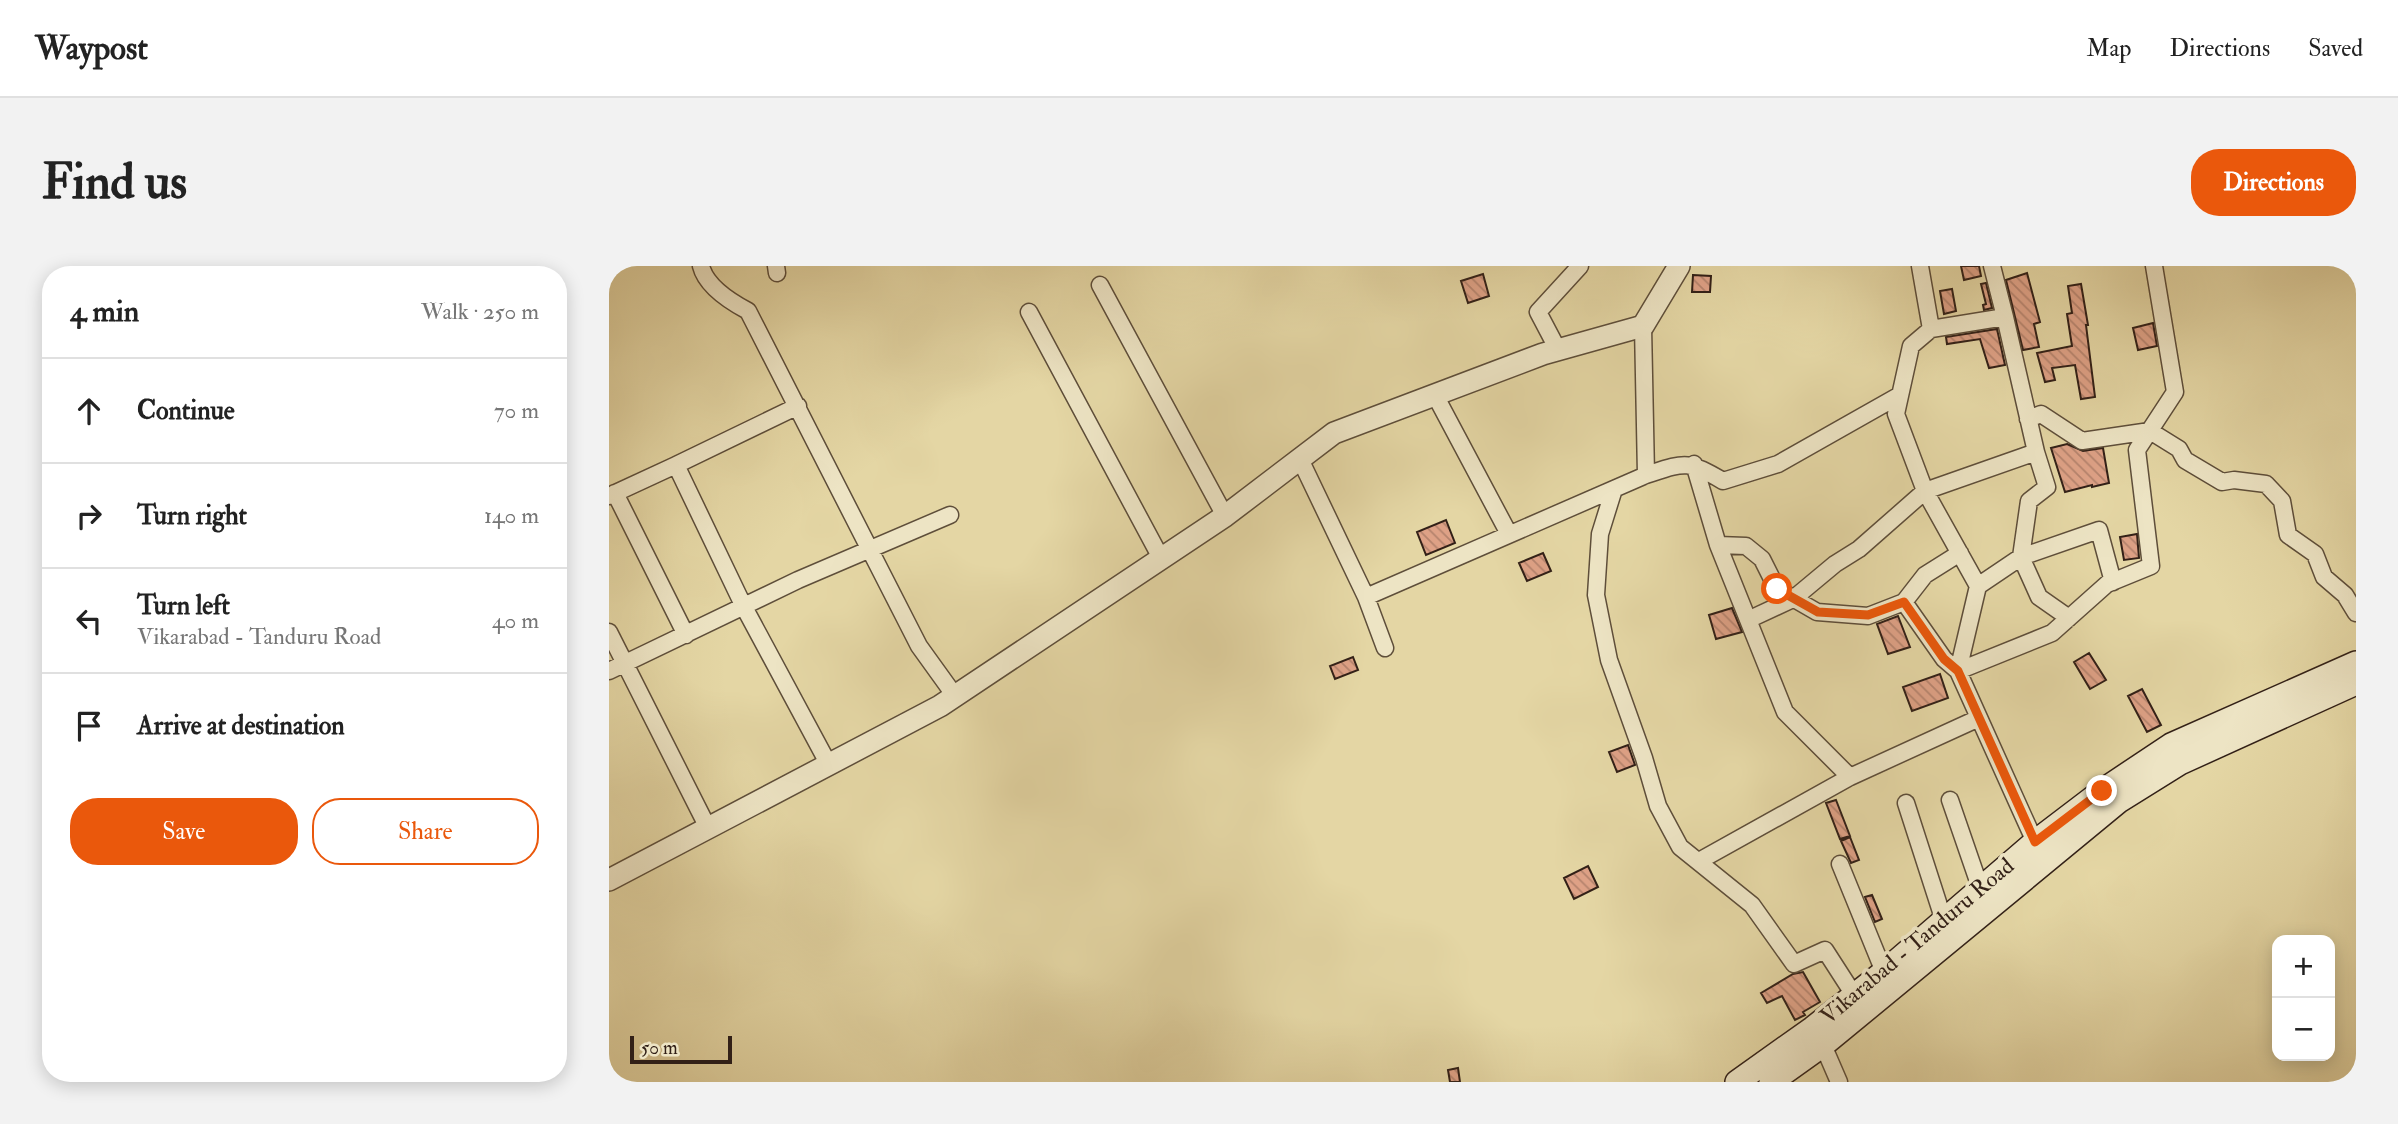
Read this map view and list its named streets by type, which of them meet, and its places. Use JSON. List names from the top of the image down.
{
  "streets": {
    "main road": ["Vikarabad - Tanduru Road"]
  },
  "scale_bar": "50 m",
  "page": {
    "header": "Waypost",
    "nav": ["Map", "Directions", "Saved"],
    "buttons": [
      "Directions",
      ["Save", "Share"]
    ],
    "title": "Find us",
    "heading": ["4 min", "Walk · 250 m"],
    "list": [
      ["Continue", "70 m"],
      ["Turn right", "140 m"],
      ["Turn left", "Vikarabad - Tanduru Road", "40 m"],
      "Arrive at destination"
    ],
    "map_buttons": ["+", "−"],
    "scale": "50 m"
  }
}
